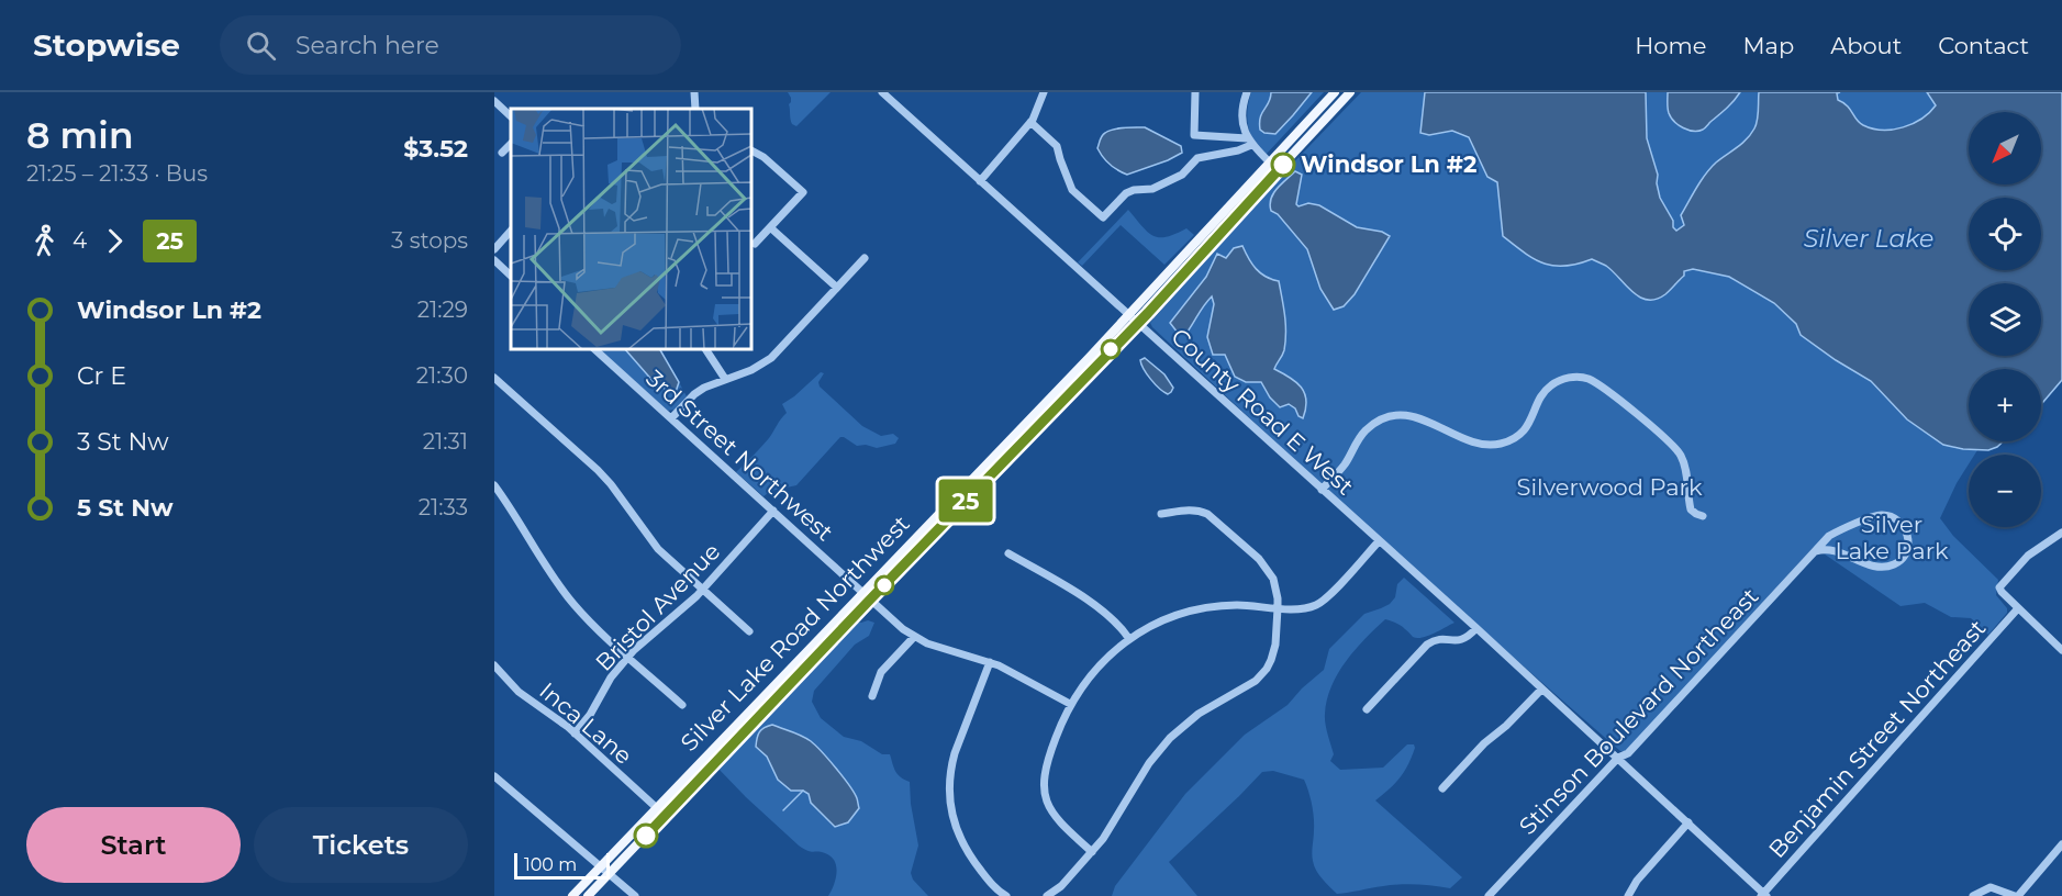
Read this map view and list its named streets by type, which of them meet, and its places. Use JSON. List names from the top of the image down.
{
  "streets": {
    "main road": ["Silver Lake Road Northwest"],
    "street": [
      "County Road E West",
      "3rd Street Northwest",
      "Bristol Avenue",
      "Stinson Boulevard Northeast",
      "Inca Lane",
      "Benjamin Street Northeast"
    ]
  },
  "crossings": [
    ["County Road E West", "Silver Lake Road Northwest"],
    ["County Road E West", "Stinson Boulevard Northeast"],
    ["County Road E West", "Benjamin Street Northeast"],
    ["3rd Street Northwest", "Bristol Avenue"],
    ["3rd Street Northwest", "Silver Lake Road Northwest"],
    ["Bristol Avenue", "Inca Lane"],
    ["Silver Lake Road Northwest", "Inca Lane"]
  ],
  "water": ["Silver Lake"],
  "parks": ["Silverwood Park", "Silver Lake Park"],
  "places": ["Windsor Ln #2"],
  "lines": ["bus line 25"],
  "scale_bar": "100 m",
  "north": "bottom left",
  "page": {
    "header": "Stopwise",
    "search": "Search here",
    "nav": [
      "Home",
      "Map",
      "About",
      "Contact"
    ],
    "heading": ["8 min", "21:25 – 21:33 · Bus", "$3.52"],
    "on_map": "25",
    "map_buttons": ["+", "−"],
    "legs": ["4", "25", "3 stops"],
    "list": [
      {
        "name": "Windsor Ln #2",
        "value": "21:29"
      },
      {
        "name": "Cr E",
        "value": "21:30"
      },
      {
        "name": "3 St Nw",
        "value": "21:31"
      },
      {
        "name": "5 St Nw",
        "value": "21:33"
      }
    ],
    "buttons": ["Start", "Tickets"],
    "scale": "100 m"
  }
}
